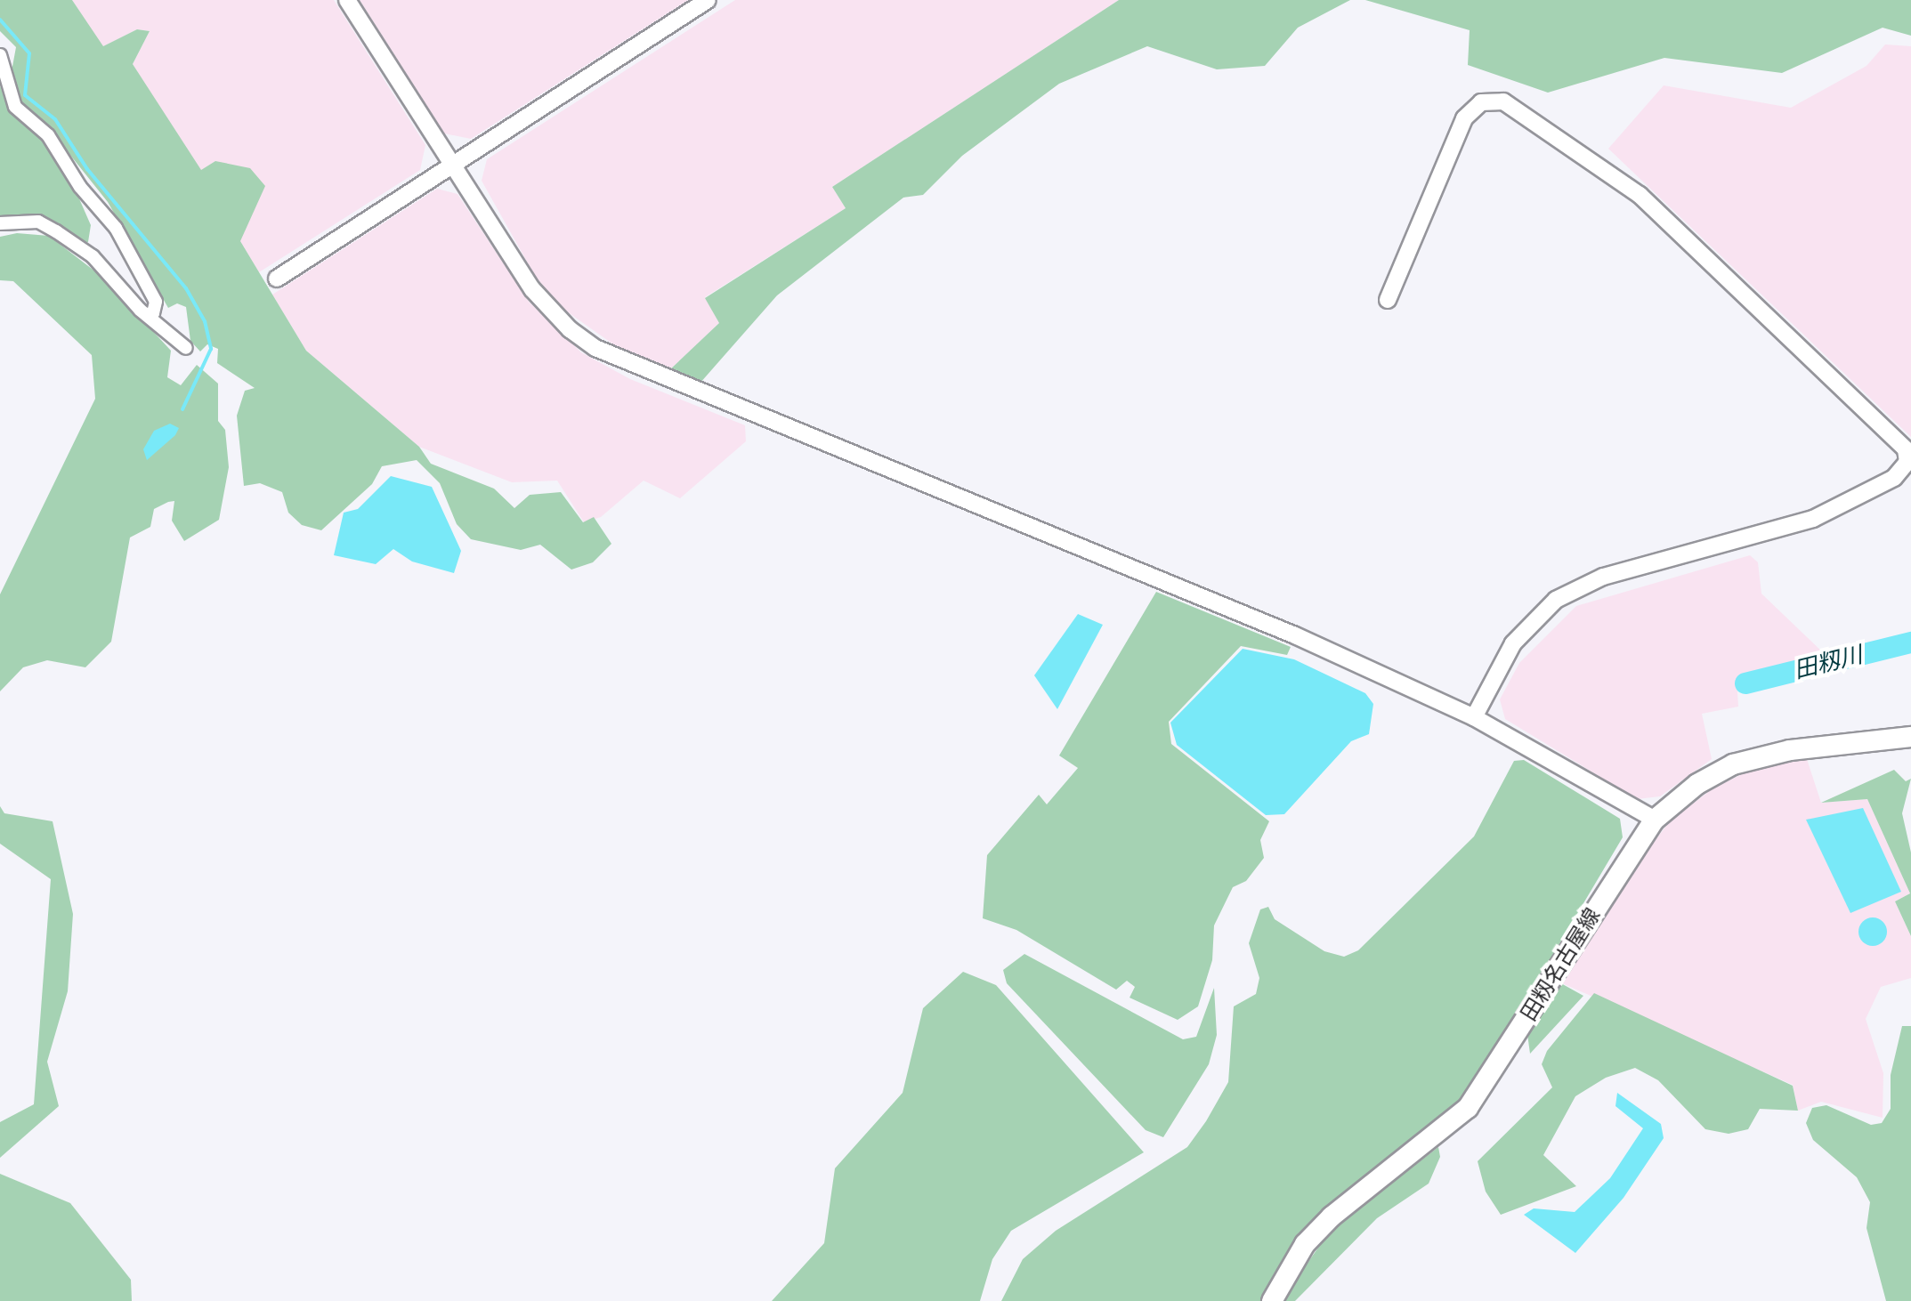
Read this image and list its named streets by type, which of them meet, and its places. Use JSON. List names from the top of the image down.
{
  "streets": {
    "main road": ["田籾名古屋線"]
  },
  "water": ["田籾川"]
}
